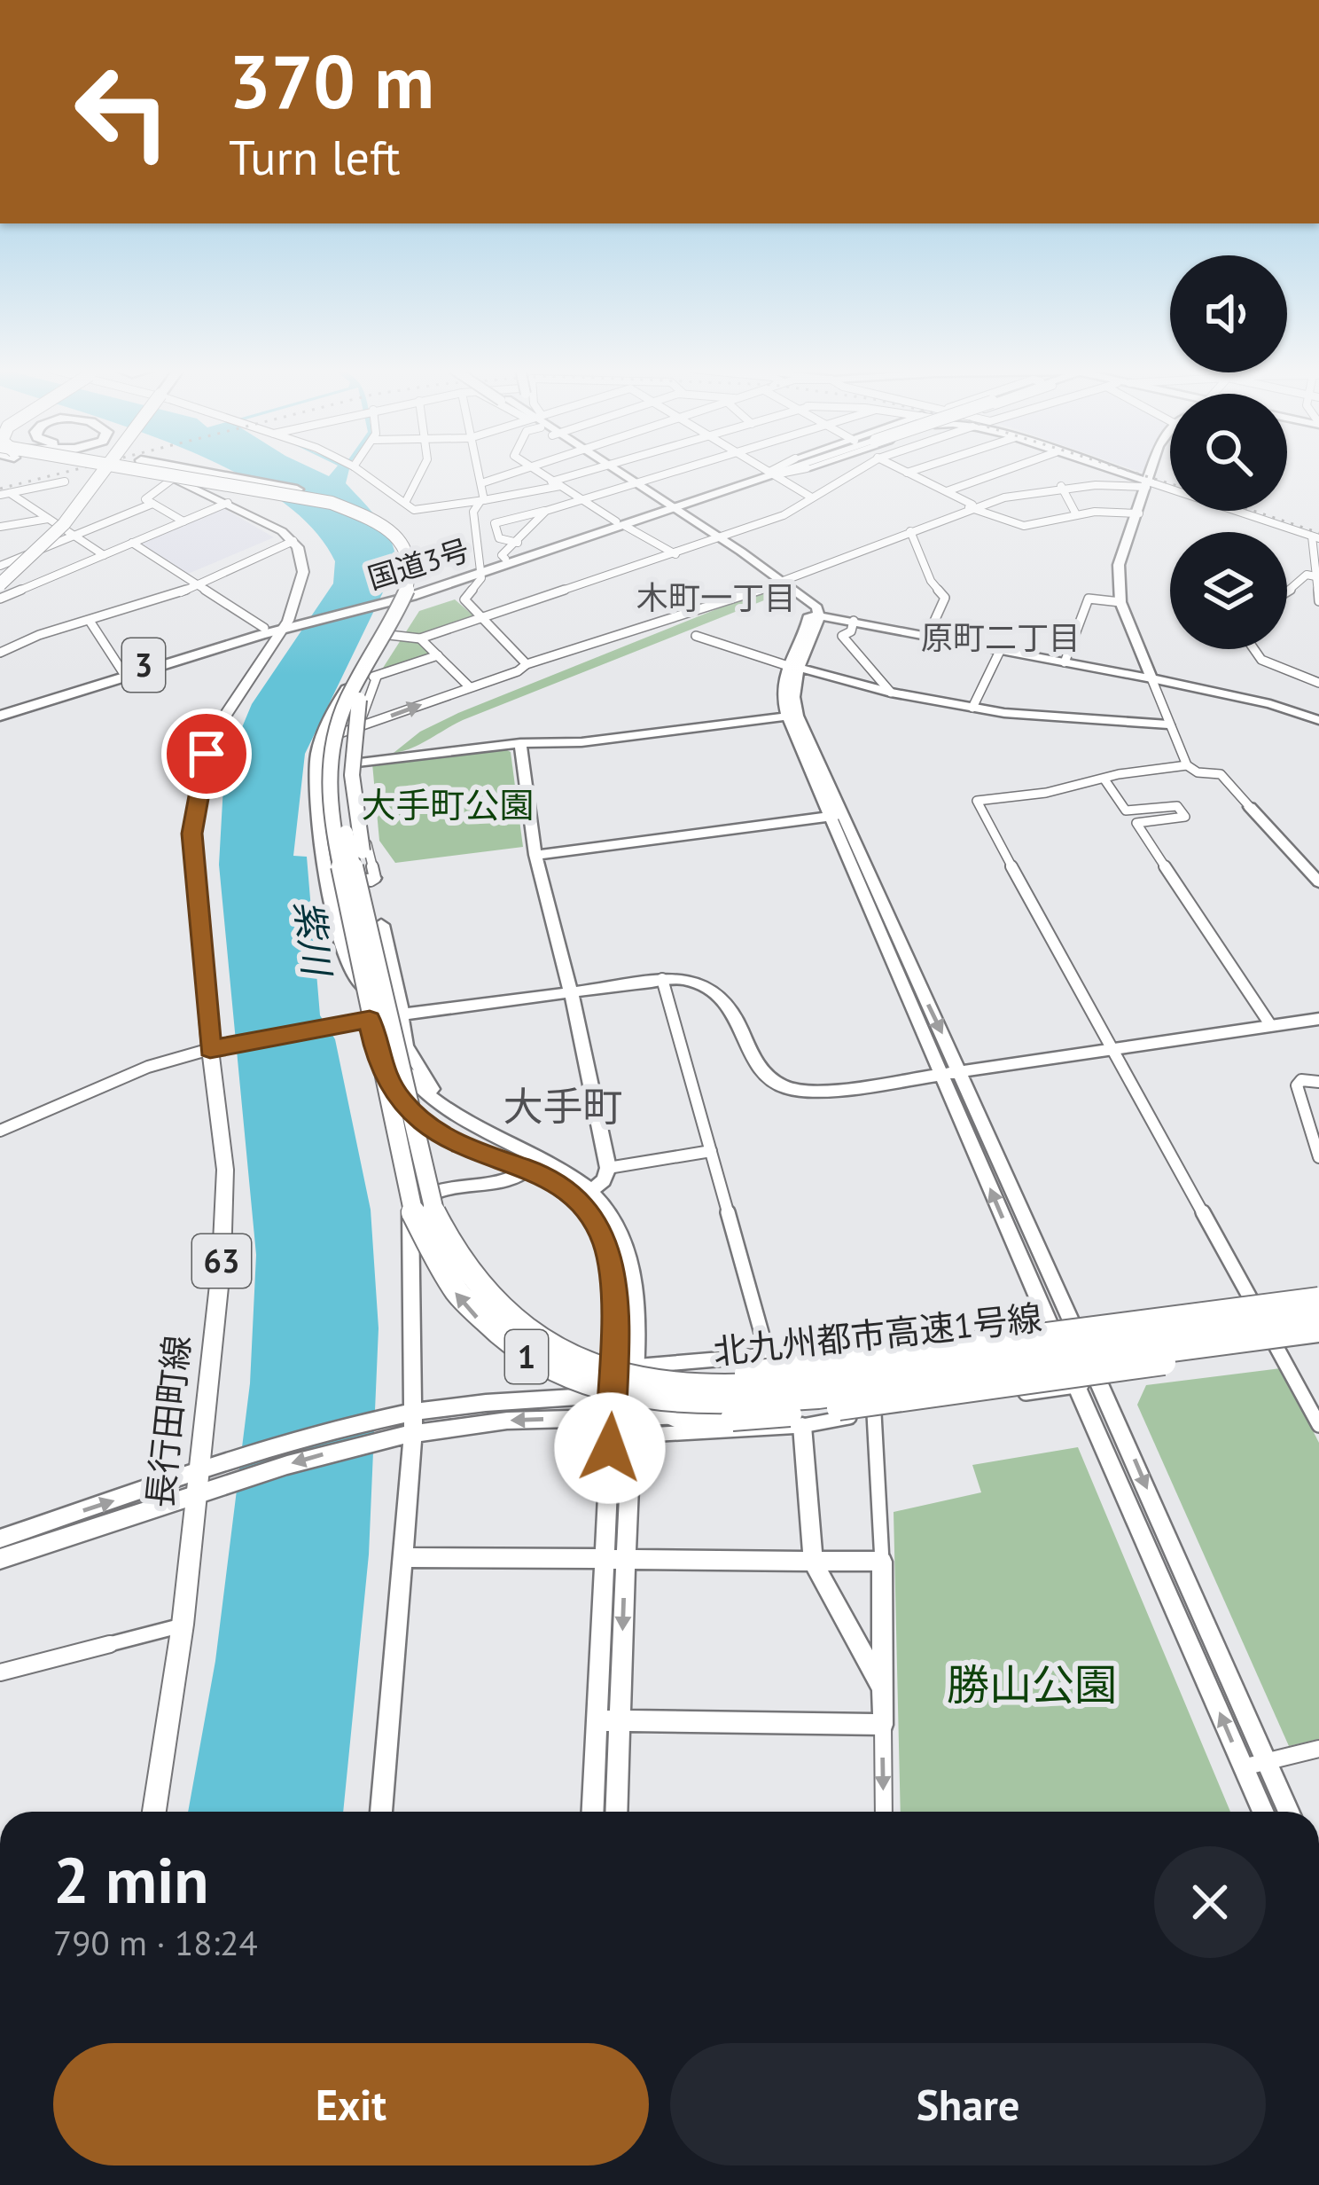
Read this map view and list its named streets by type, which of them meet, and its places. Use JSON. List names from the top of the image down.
{
  "streets": {
    "highway": [
      "国道3号",
      "3",
      "北九州都市高速1号線",
      "1"
    ],
    "main road": ["63", "長行田町線"]
  },
  "crossings": [
    ["国道3号", "1"],
    ["国道3号", "長行田町線"]
  ],
  "districts": ["木町一丁目", "原町二丁目", "大手町"],
  "water": ["紫川"],
  "parks": ["大手町公園", "勝山公園"],
  "page": {
    "turn": ["370 m", "Turn left"],
    "heading": ["2 min", "790 m · 18:24"],
    "buttons": ["Exit", "Share"]
  }
}
